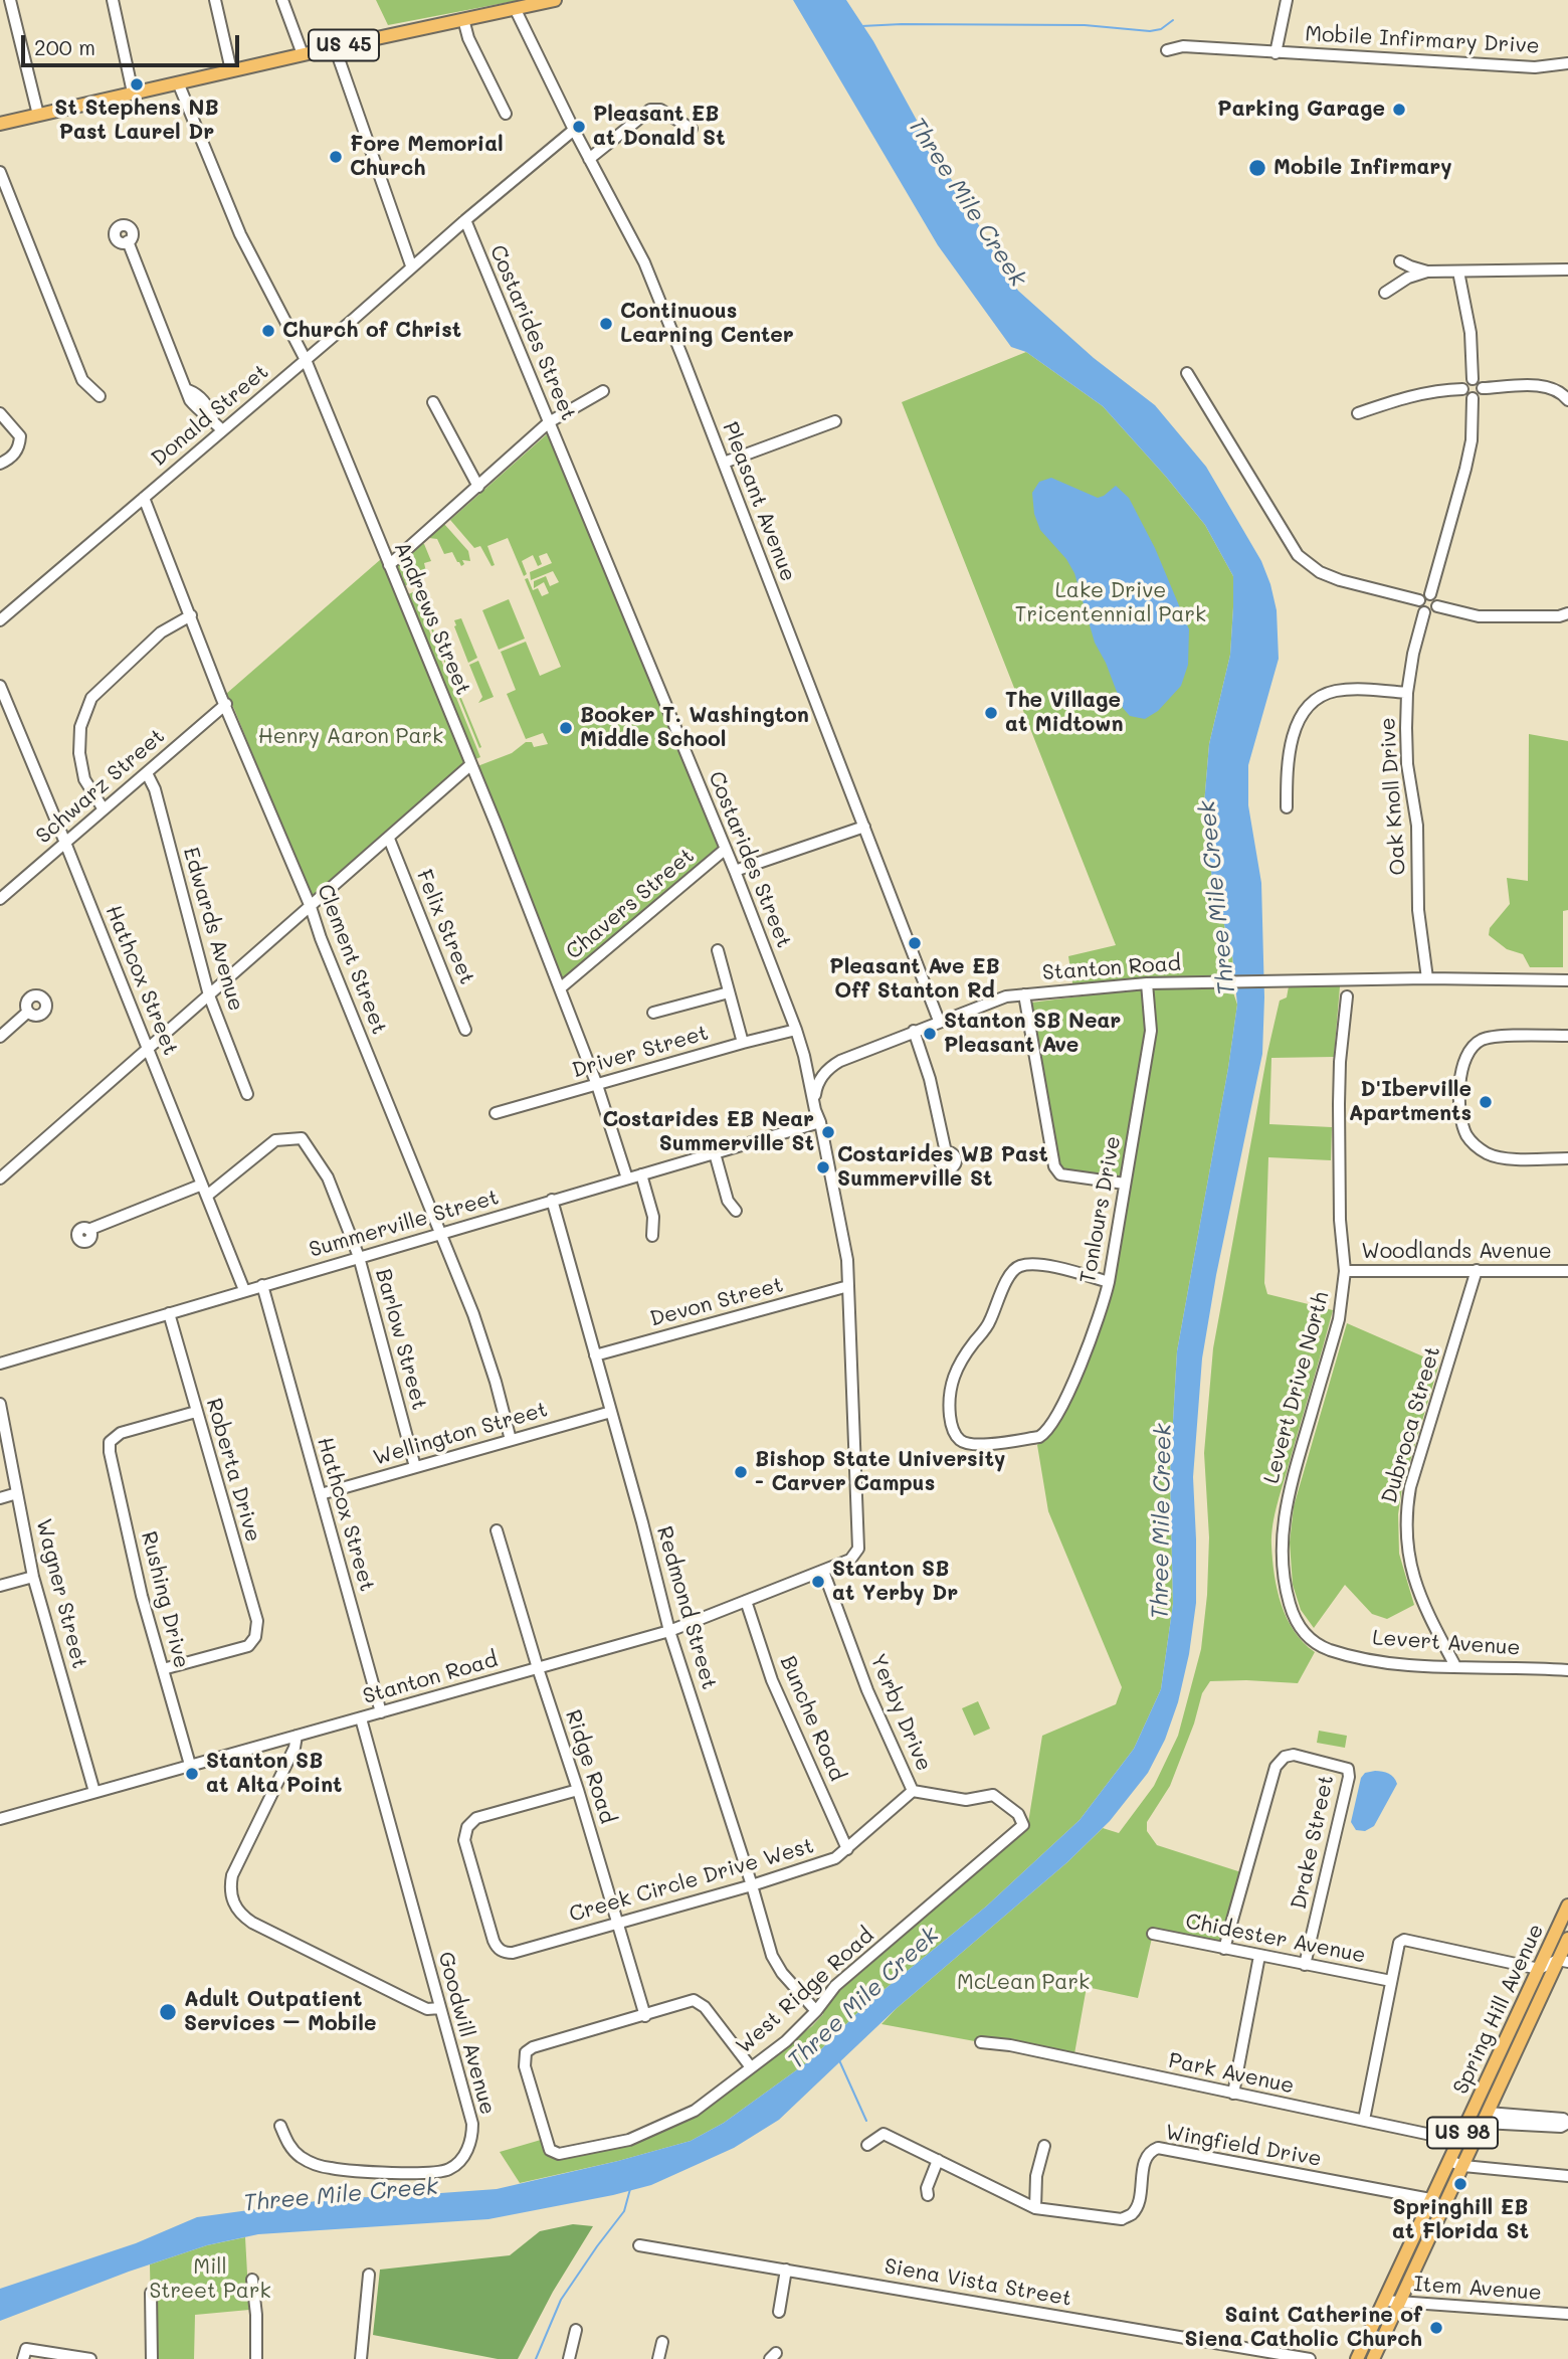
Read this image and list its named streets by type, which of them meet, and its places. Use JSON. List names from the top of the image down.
{
  "streets": {
    "main road": ["US 45", "Spring Hill Avenue", "US 98"],
    "street": [
      "Mobile Infirmary Drive",
      "Costarides Street",
      "Donald Street",
      "Pleasant Avenue",
      "Andrews Street",
      "Schwarz Street",
      "Oak Knoll Drive",
      "Chavers Street",
      "Felix Street",
      "Edwards Avenue",
      "Clement Street",
      "Stanton Road",
      "Hathcox Street",
      "Driver Street",
      "Tonlours Drive",
      "Summerville Street",
      "Woodlands Avenue",
      "Devon Street",
      "Barlow Street",
      "Levert Drive North",
      "Dubroca Street",
      "Wellington Street",
      "Roberta Drive",
      "Wagner Street",
      "Rushing Drive",
      "Redmond Street",
      "Levert Avenue",
      "Yerby Drive",
      "Bunche Road",
      "Ridge Road",
      "Drake Street",
      "Creek Circle Drive West",
      "Chidester Avenue",
      "West Ridge Road",
      "Goodwill Avenue",
      "Park Avenue",
      "Wingfield Drive",
      "Siena Vista Street",
      "Item Avenue"
    ]
  },
  "crossings": [
    ["US 45", "Pleasant Avenue"],
    ["US 45", "Andrews Street"],
    ["Costarides Street", "Donald Street"],
    ["Costarides Street", "Chavers Street"],
    ["Costarides Street", "Stanton Road"],
    ["Costarides Street", "Driver Street"],
    ["Costarides Street", "Summerville Street"],
    ["Costarides Street", "Devon Street"],
    ["Donald Street", "Pleasant Avenue"],
    ["Donald Street", "Andrews Street"],
    ["Donald Street", "Clement Street"],
    ["Pleasant Avenue", "Stanton Road"],
    ["Andrews Street", "Chavers Street"],
    ["Andrews Street", "Driver Street"],
    ["Andrews Street", "Summerville Street"],
    ["Schwarz Street", "Edwards Avenue"],
    ["Schwarz Street", "Clement Street"],
    ["Schwarz Street", "Hathcox Street"],
    ["Oak Knoll Drive", "Stanton Road"],
    ["Clement Street", "Summerville Street"],
    ["Clement Street", "Wellington Street"],
    ["Stanton Road", "Hathcox Street"],
    ["Stanton Road", "Tonlours Drive"],
    ["Stanton Road", "Wagner Street"],
    ["Stanton Road", "Rushing Drive"],
    ["Stanton Road", "Redmond Street"],
    ["Stanton Road", "Yerby Drive"],
    ["Stanton Road", "Bunche Road"],
    ["Stanton Road", "Ridge Road"],
    ["Stanton Road", "Goodwill Avenue"],
    ["Hathcox Street", "Summerville Street"],
    ["Hathcox Street", "Barlow Street"],
    ["Hathcox Street", "Wellington Street"],
    ["Summerville Street", "Barlow Street"],
    ["Summerville Street", "Roberta Drive"],
    ["Summerville Street", "Redmond Street"],
    ["Woodlands Avenue", "Levert Drive North"],
    ["Woodlands Avenue", "Dubroca Street"],
    ["Devon Street", "Redmond Street"],
    ["Barlow Street", "Wellington Street"],
    ["Levert Drive North", "Levert Avenue"],
    ["Dubroca Street", "Levert Avenue"],
    ["Wellington Street", "Redmond Street"],
    ["Roberta Drive", "Rushing Drive"],
    ["Redmond Street", "Creek Circle Drive West"],
    ["Redmond Street", "West Ridge Road"],
    ["Yerby Drive", "Creek Circle Drive West"],
    ["Yerby Drive", "West Ridge Road"],
    ["Bunche Road", "Creek Circle Drive West"],
    ["Ridge Road", "Creek Circle Drive West"],
    ["Ridge Road", "West Ridge Road"],
    ["Drake Street", "Chidester Avenue"],
    ["Spring Hill Avenue", "Park Avenue"],
    ["Spring Hill Avenue", "Wingfield Drive"],
    ["Spring Hill Avenue", "Item Avenue"]
  ],
  "water": ["Three Mile Creek"],
  "parks": [
    "Lake Drive Tricentennial Park",
    "Henry Aaron Park",
    "McLean Park",
    "Mill Street Park"
  ],
  "places": [
    "St Stephens NB Past Laurel Dr",
    "Parking Garage",
    "Pleasant EB at Donald St",
    "Fore Memorial Church",
    "Mobile Infirmary",
    "Continuous Learning Center",
    "Church of Christ",
    "The Village at Midtown",
    "Booker T. Washington Middle School",
    "Pleasant Ave EB Off Stanton Rd",
    "Stanton SB Near Pleasant Ave",
    "D'Iberville Apartments",
    "Costarides EB Near Summerville St",
    "Costarides WB Past Summerville St",
    "Bishop State University - Carver Campus",
    "Stanton SB at Yerby Dr",
    "Stanton SB at Alta Point",
    "Adult Outpatient Services – Mobile",
    "Springhill EB at Florida St",
    "Saint Catherine of Siena Catholic Church"
  ],
  "scale_bar": "200 m"
}
